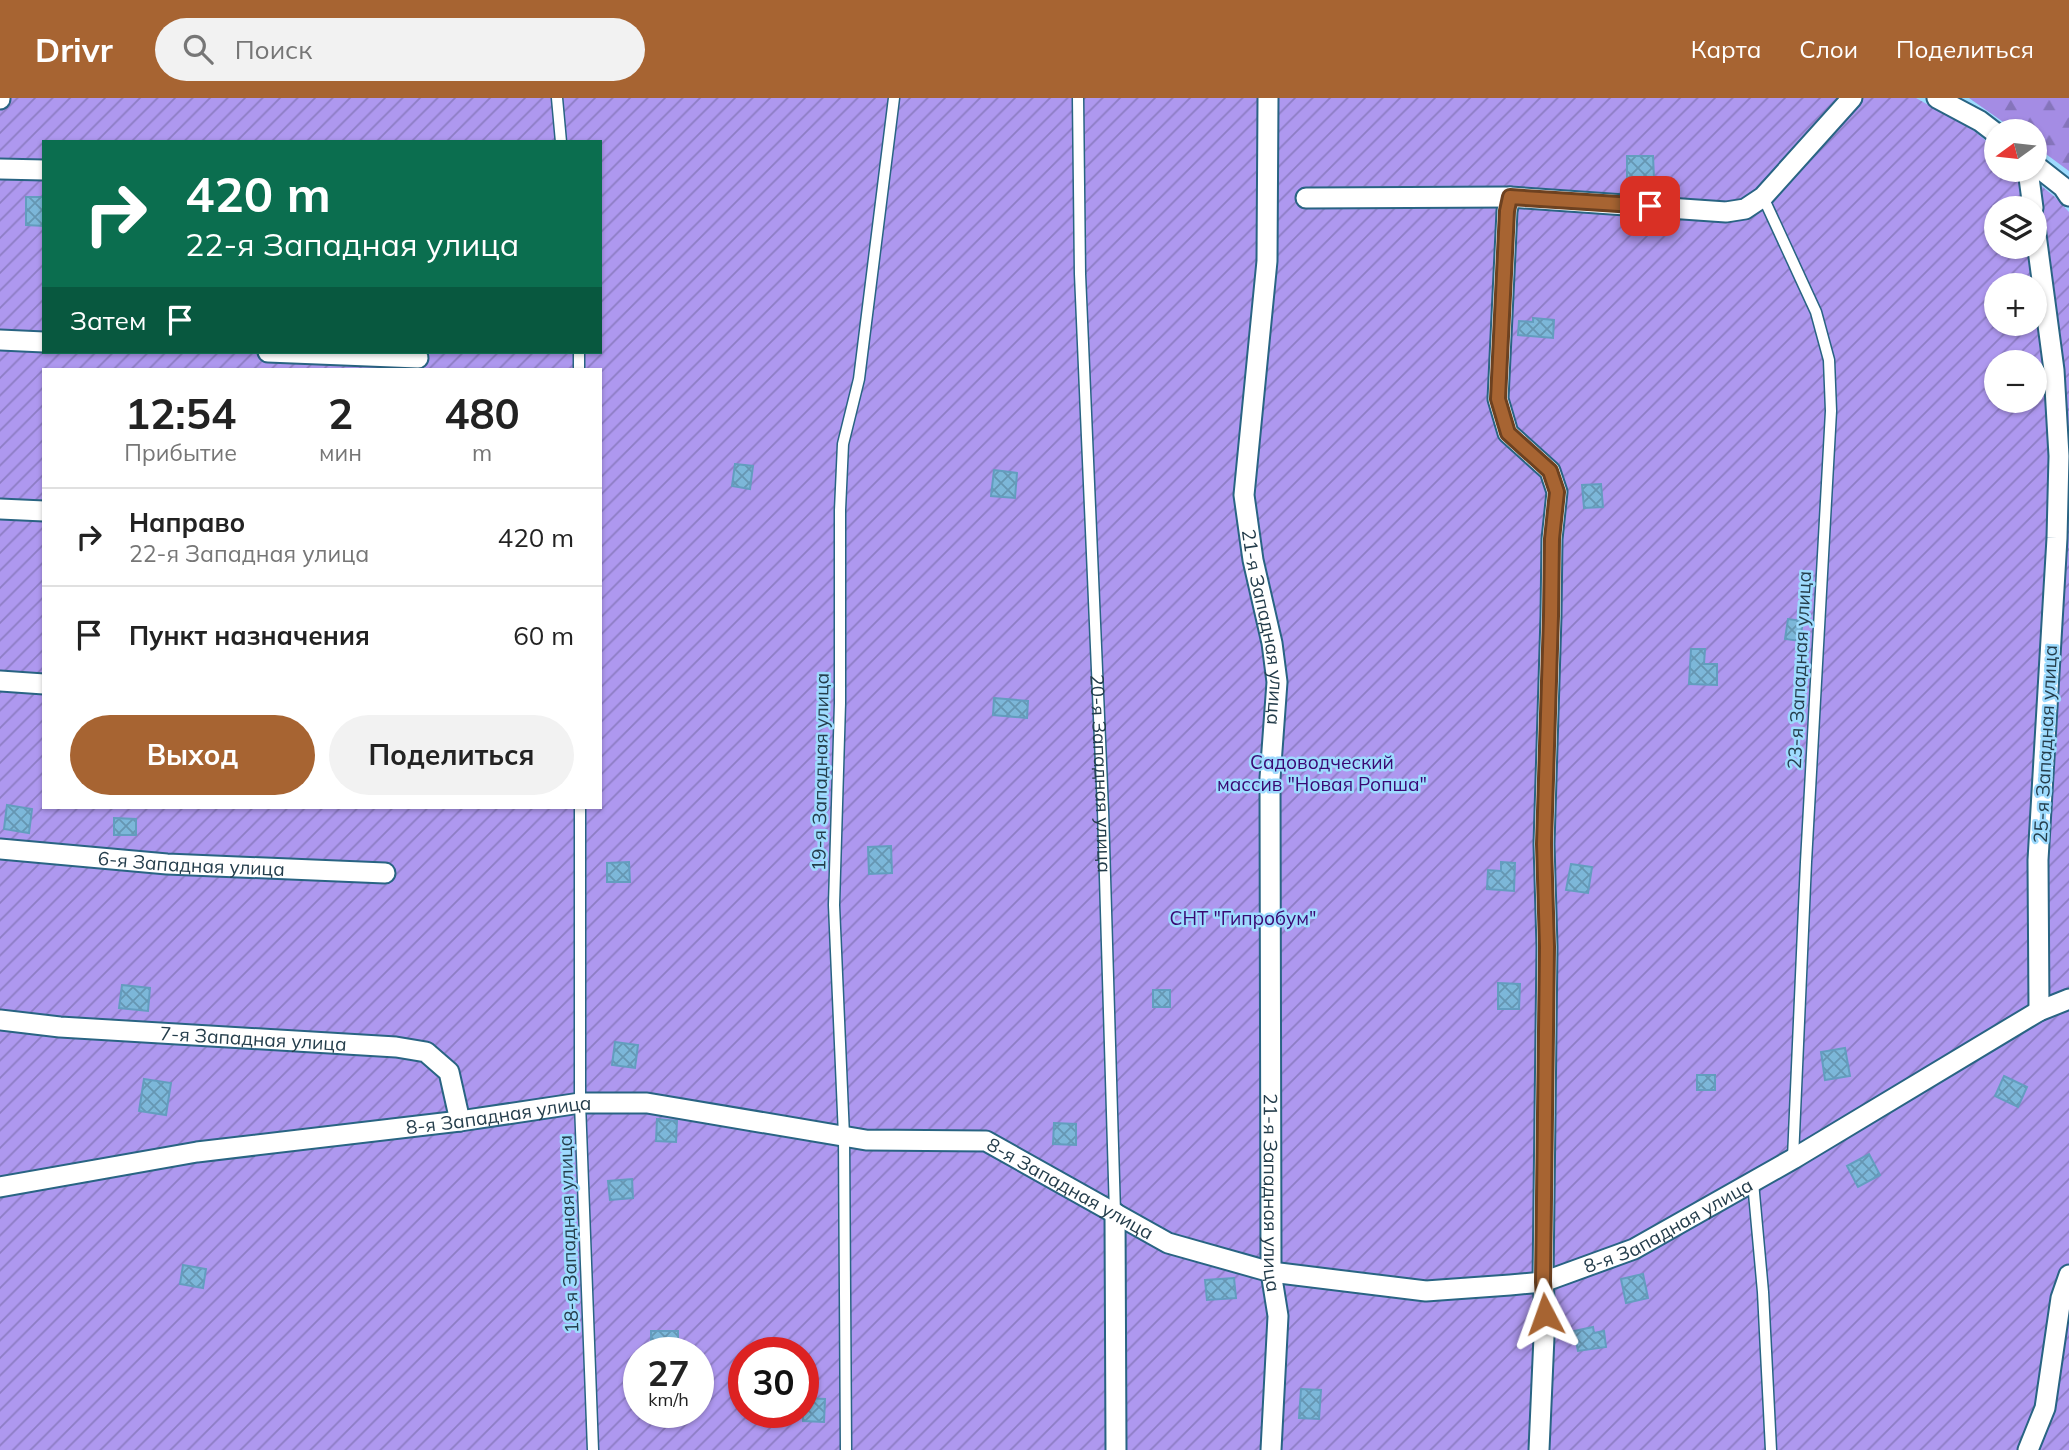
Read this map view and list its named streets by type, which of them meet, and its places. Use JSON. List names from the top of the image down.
{
  "streets": {
    "street": [
      "21-я Западная улица",
      "25-я Западная улица",
      "20-я Западная улица",
      "6-я Западная улица",
      "7-я Западная улица",
      "8-я Западная улица"
    ],
    "lane": ["23-я Западная улица", "19-я Западная улица", "18-я Западная улица"]
  },
  "crossings": [
    ["21-я Западная улица", "8-я Западная улица"],
    ["23-я Западная улица", "8-я Западная улица"],
    ["25-я Западная улица", "8-я Западная улица"],
    ["19-я Западная улица", "8-я Западная улица"],
    ["20-я Западная улица", "8-я Западная улица"],
    ["7-я Западная улица", "8-я Западная улица"],
    ["8-я Западная улица", "18-я Западная улица"]
  ],
  "parks": ["Садоводческий массив \"Новая Ропша\"", "СНТ \"Гипробум\""],
  "north": "left",
  "page": {
    "header": "Drivr",
    "search": "Поиск",
    "nav": ["Карта", "Слои", "Поделиться"],
    "map_buttons": ["+", "−"],
    "turn": ["420 m", "22-я Западная улица"],
    "then": "Затем",
    "eta": [
      "12:54",
      "Прибытие",
      "2",
      "мин",
      "480",
      "m"
    ],
    "list": [
      {
        "name": "Направо",
        "note": "22-я Западная улица",
        "value": "420 m"
      },
      {
        "name": "Пункт назначения",
        "value": "60 m"
      }
    ],
    "buttons": ["Выход", "Поделиться"],
    "speed": "27 km/h",
    "limit": "30"
  }
}
